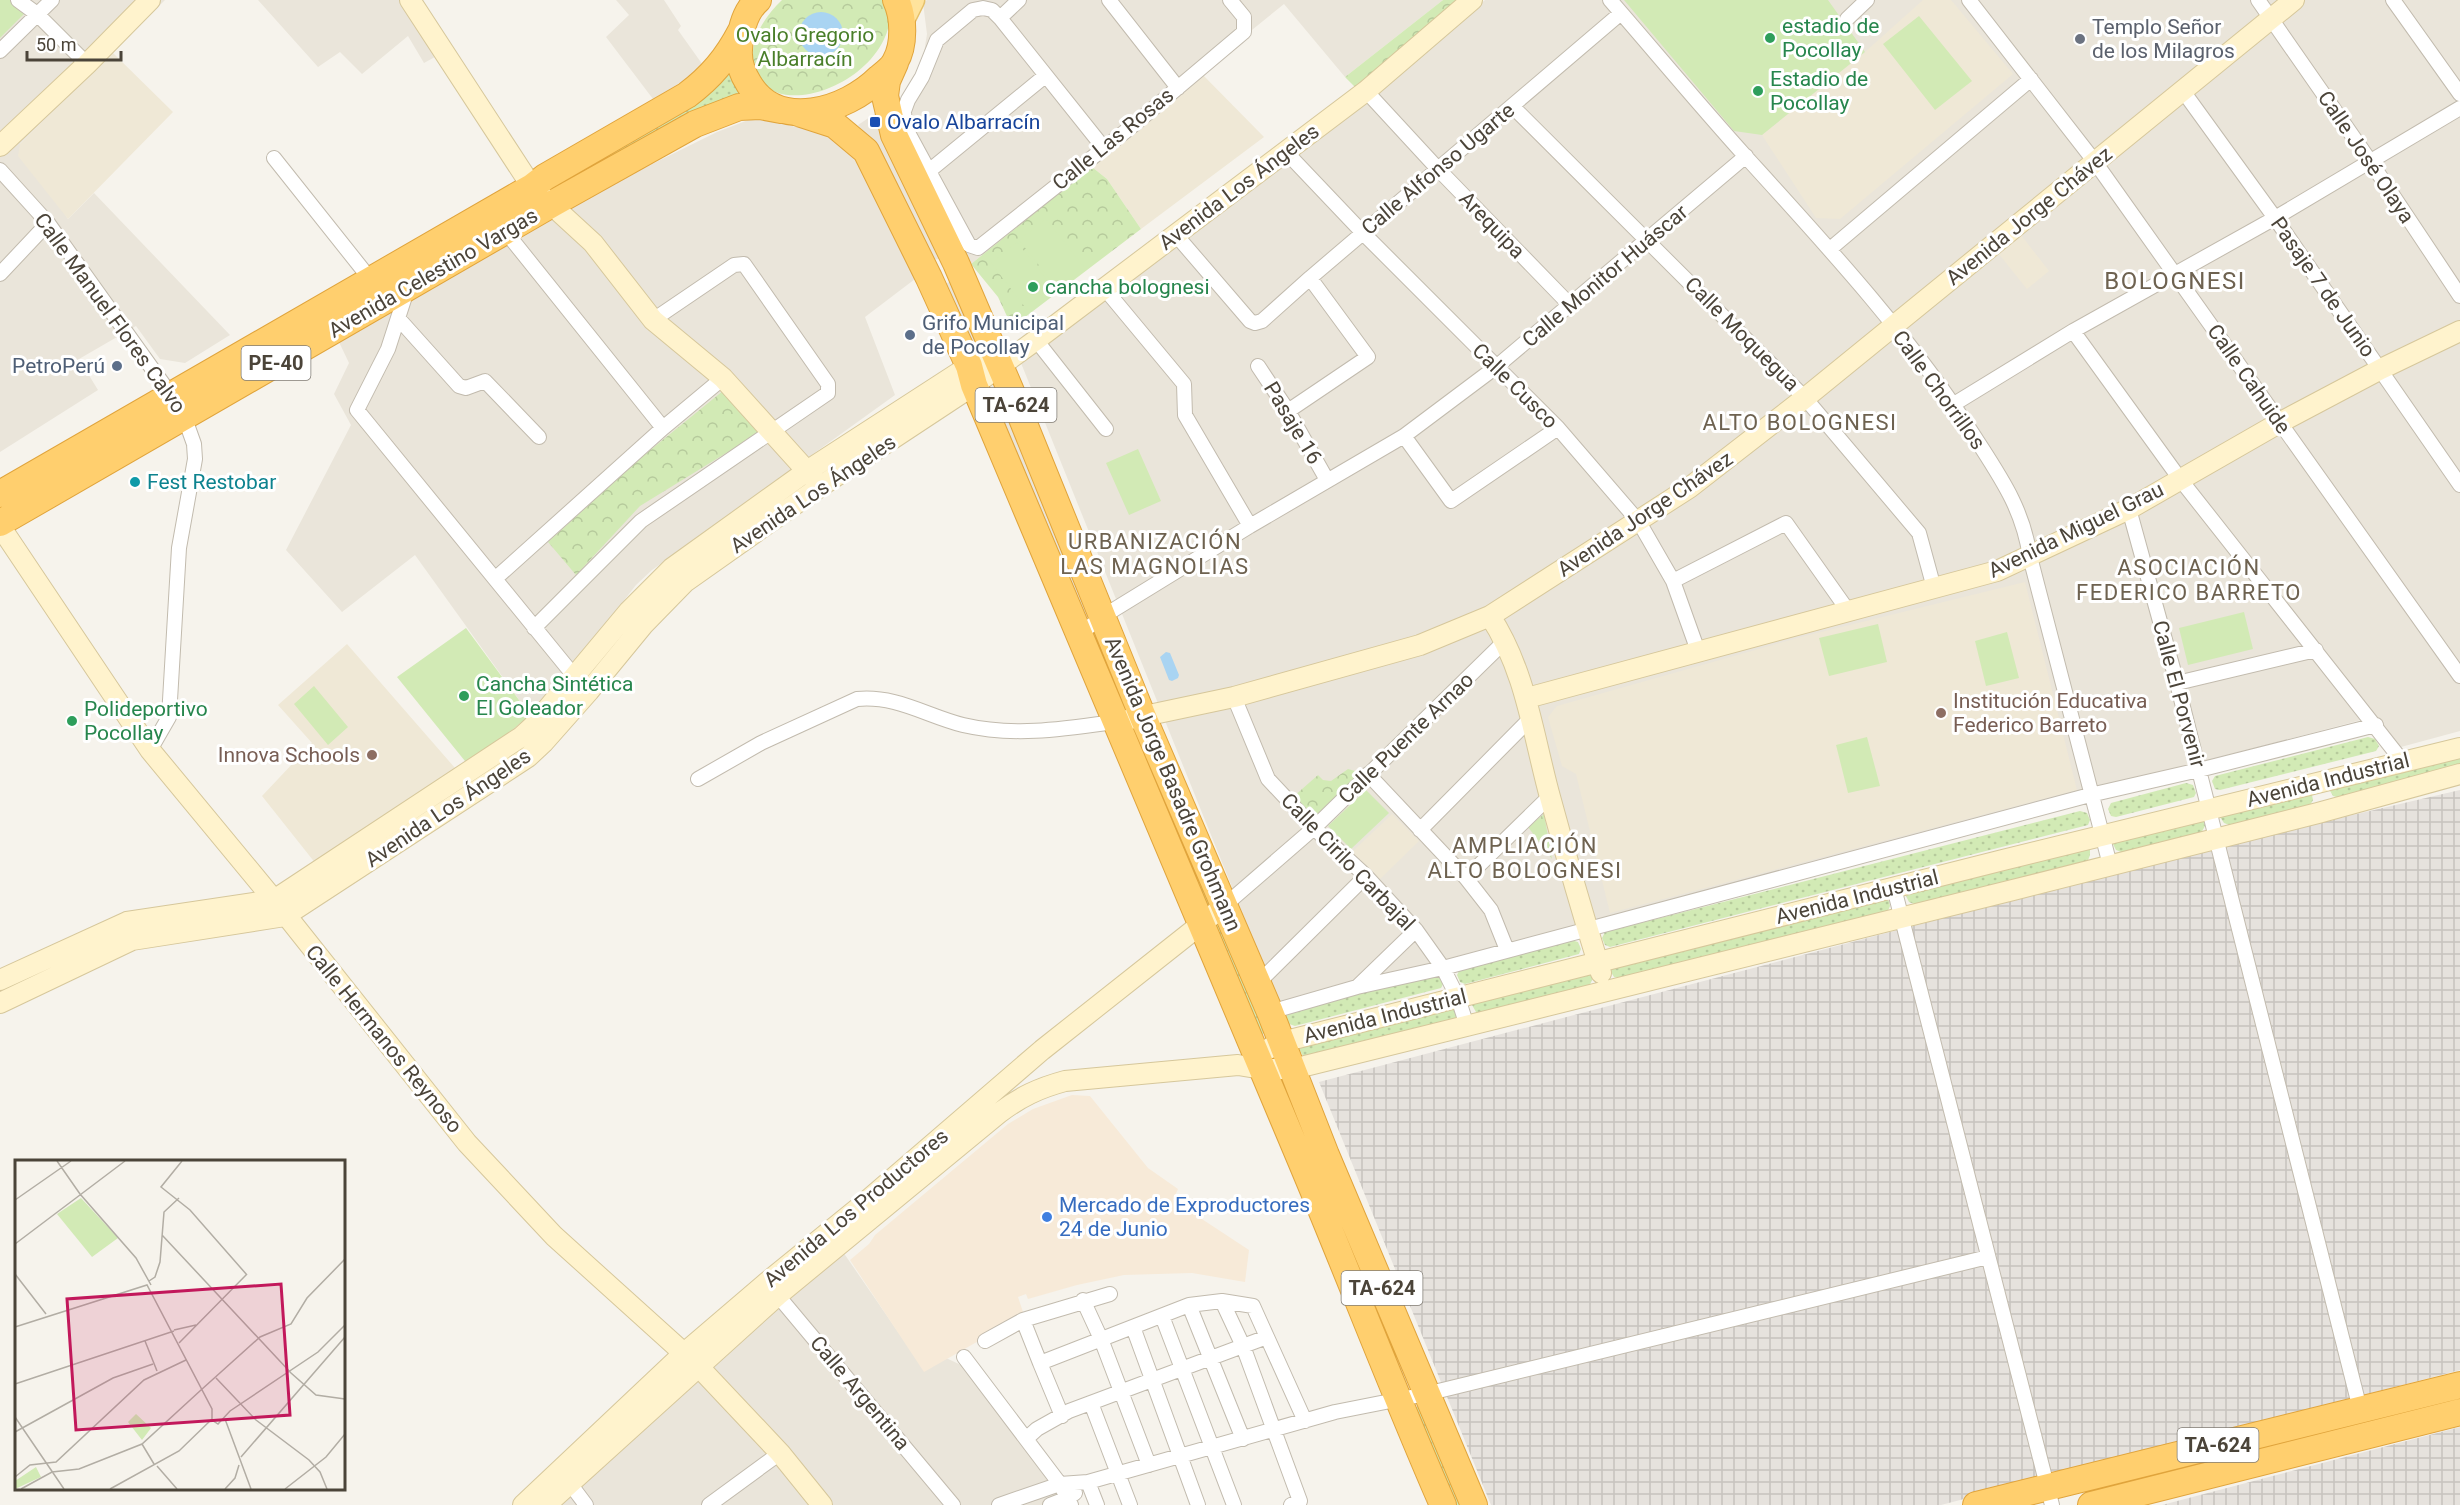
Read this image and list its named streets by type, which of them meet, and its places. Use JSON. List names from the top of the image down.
{
  "streets": {
    "highway": [
      "Avenida Celestino Vargas",
      "PE-40",
      "TA-624",
      "Avenida Jorge Basadre Grohmann"
    ],
    "street": [
      "Calle Las Rosas",
      "Calle José Olaya",
      "Calle Alfonso Ugarte",
      "Avenida Los Ángeles",
      "Avenida Jorge Chávez",
      "Arequipa",
      "Calle Monitor Huáscar",
      "Pasaje 7 de Junio",
      "Calle Manuel Flores Calvo",
      "Calle Moquegua",
      "Calle Cahuide",
      "Calle Cusco",
      "Calle Chorrillos",
      "Pasaje 16",
      "Avenida Miguel Grau",
      "Calle El Porvenir",
      "Calle Puente Arnao",
      "Avenida Industrial",
      "Calle Cirilo Carbajal",
      "Calle Hermanos Reynoso",
      "Avenida Los Productores",
      "Calle Argentina"
    ]
  },
  "crossings": [
    ["Calle Las Rosas", "Avenida Jorge Basadre Grohmann"],
    ["Calle José Olaya", "Avenida Jorge Chávez"],
    ["Calle Alfonso Ugarte", "Avenida Los Ángeles"],
    ["Calle Alfonso Ugarte", "Arequipa"],
    ["Calle Alfonso Ugarte", "Calle Moquegua"],
    ["Calle Alfonso Ugarte", "Calle Cusco"],
    ["Calle Alfonso Ugarte", "Calle Chorrillos"],
    ["Avenida Los Ángeles", "Arequipa"],
    ["Avenida Los Ángeles", "Calle Cusco"],
    ["Avenida Los Ángeles", "Avenida Jorge Basadre Grohmann"],
    ["Avenida Los Ángeles", "Calle Hermanos Reynoso"],
    ["Avenida Jorge Chávez", "Pasaje 7 de Junio"],
    ["Avenida Jorge Chávez", "Calle Moquegua"],
    ["Avenida Jorge Chávez", "Calle Cahuide"],
    ["Avenida Jorge Chávez", "Calle Cusco"],
    ["Avenida Jorge Chávez", "Calle Chorrillos"],
    ["Avenida Jorge Chávez", "Avenida Jorge Basadre Grohmann"],
    ["Avenida Jorge Chávez", "Calle Cirilo Carbajal"],
    ["Arequipa", "Calle Monitor Huáscar"],
    ["Avenida Celestino Vargas", "Calle Manuel Flores Calvo"],
    ["Avenida Celestino Vargas", "Avenida Jorge Basadre Grohmann"],
    ["Avenida Celestino Vargas", "Calle Hermanos Reynoso"],
    ["Calle Monitor Huáscar", "Calle Moquegua"],
    ["Calle Monitor Huáscar", "Calle Cusco"],
    ["Calle Monitor Huáscar", "Calle Chorrillos"],
    ["Calle Monitor Huáscar", "Pasaje 16"],
    ["Calle Monitor Huáscar", "Avenida Jorge Basadre Grohmann"],
    ["Pasaje 7 de Junio", "Avenida Miguel Grau"],
    ["Calle Manuel Flores Calvo", "Calle Hermanos Reynoso"],
    ["Calle Moquegua", "Avenida Miguel Grau"],
    ["Calle Cahuide", "Avenida Miguel Grau"],
    ["Calle Cusco", "Avenida Miguel Grau"],
    ["Calle Chorrillos", "Avenida Miguel Grau"],
    ["Calle Chorrillos", "Avenida Industrial"],
    ["TA-624", "Calle El Porvenir"],
    ["Avenida Miguel Grau", "Calle El Porvenir"],
    ["Calle El Porvenir", "Avenida Industrial"],
    ["Calle Puente Arnao", "Avenida Jorge Basadre Grohmann"],
    ["Calle Puente Arnao", "Calle Cirilo Carbajal"],
    ["Calle Puente Arnao", "Avenida Los Productores"],
    ["Avenida Industrial", "Avenida Jorge Basadre Grohmann"],
    ["Avenida Industrial", "Calle Cirilo Carbajal"],
    ["Avenida Industrial", "Avenida Los Productores"],
    ["Avenida Jorge Basadre Grohmann", "Avenida Los Productores"],
    ["Calle Hermanos Reynoso", "Avenida Los Productores"],
    ["Avenida Los Productores", "Calle Argentina"]
  ],
  "districts": [
    "BOLOGNESI",
    "ALTO BOLOGNESI",
    "URBANIZACIÓN LAS MAGNOLIAS",
    "ASOCIACIÓN FEDERICO BARRETO",
    "AMPLIACIÓN ALTO BOLOGNESI"
  ],
  "parks": ["Ovalo Gregorio Albarracín"],
  "places": {
    "other": [
      "estadio de Pocollay",
      "Templo Señor de los Milagros",
      "Estadio de Pocollay",
      "cancha bolognesi",
      "Grifo Municipal de Pocollay",
      "PetroPerú",
      "Fest Restobar",
      "Cancha Sintética El Goleador",
      "Institución Educativa Federico Barreto",
      "Polideportivo Pocollay",
      "Innova Schools",
      "Mercado de Exproductores 24 de Junio"
    ],
    "transit": ["Ovalo Albarracín"]
  },
  "scale_bar": "50 m"
}
